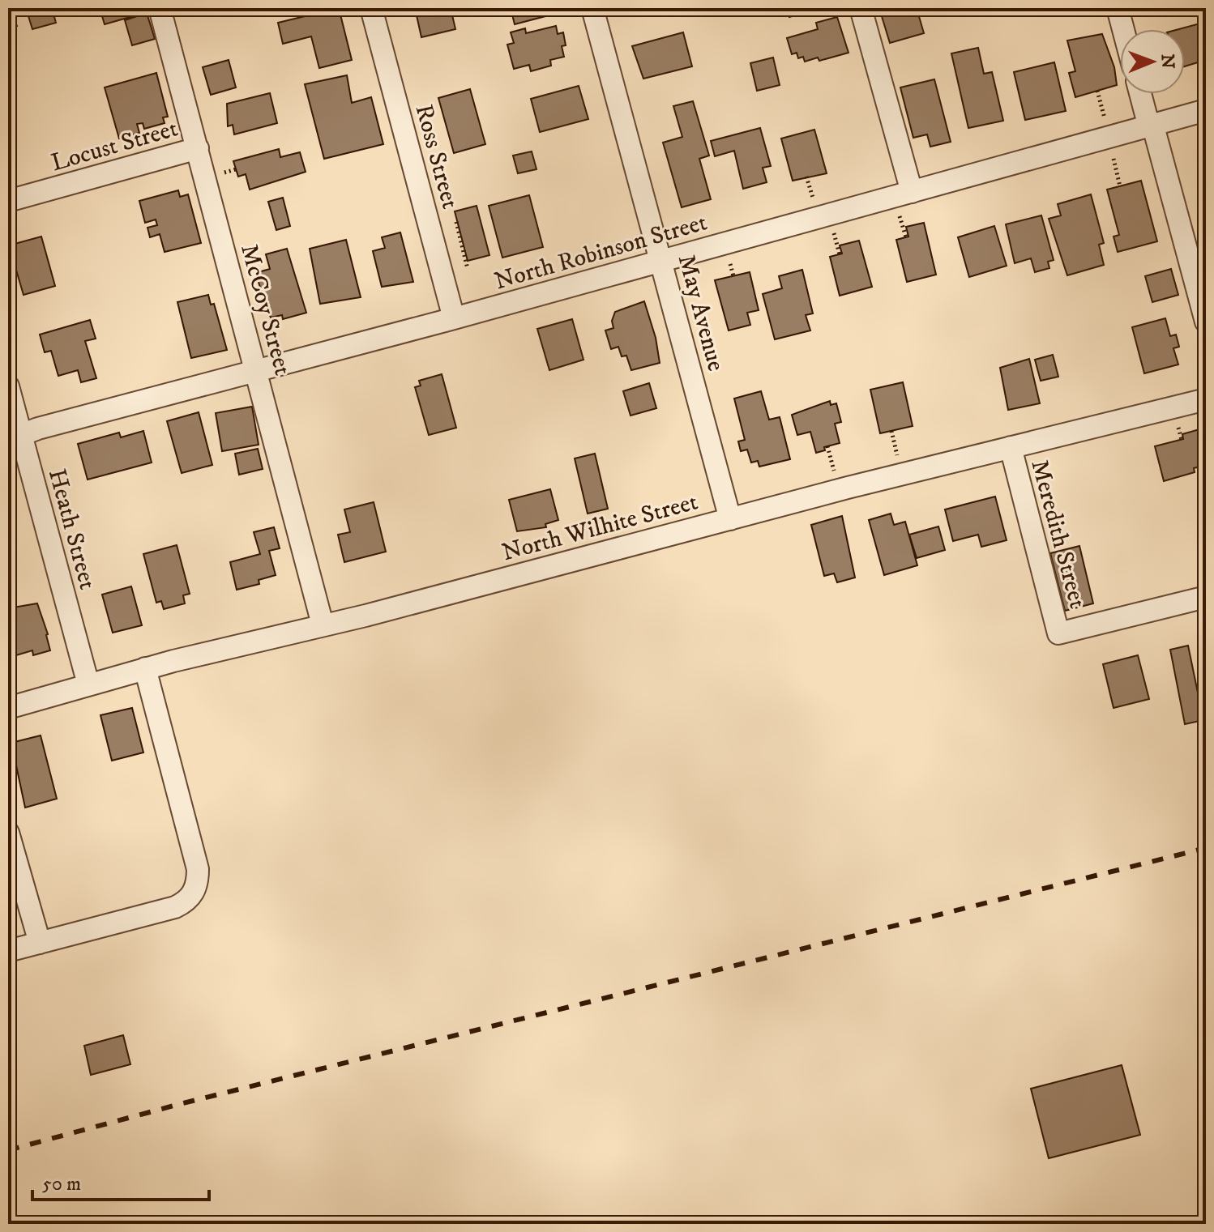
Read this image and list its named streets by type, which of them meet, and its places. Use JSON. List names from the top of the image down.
{
  "streets": {
    "street": [
      "Locust Street",
      "Ross Street",
      "North Robinson Street",
      "McCoy Street",
      "May Avenue",
      "North Wilhite Street",
      "Heath Street",
      "Meredith Street"
    ]
  },
  "crossings": [
    ["Locust Street", "McCoy Street"],
    ["Ross Street", "North Robinson Street"],
    ["North Robinson Street", "McCoy Street"],
    ["North Robinson Street", "May Avenue"],
    ["North Robinson Street", "Heath Street"],
    ["McCoy Street", "North Wilhite Street"],
    ["May Avenue", "North Wilhite Street"],
    ["North Wilhite Street", "Heath Street"],
    ["North Wilhite Street", "Meredith Street"]
  ],
  "scale_bar": "50 m",
  "north": "right"
}
